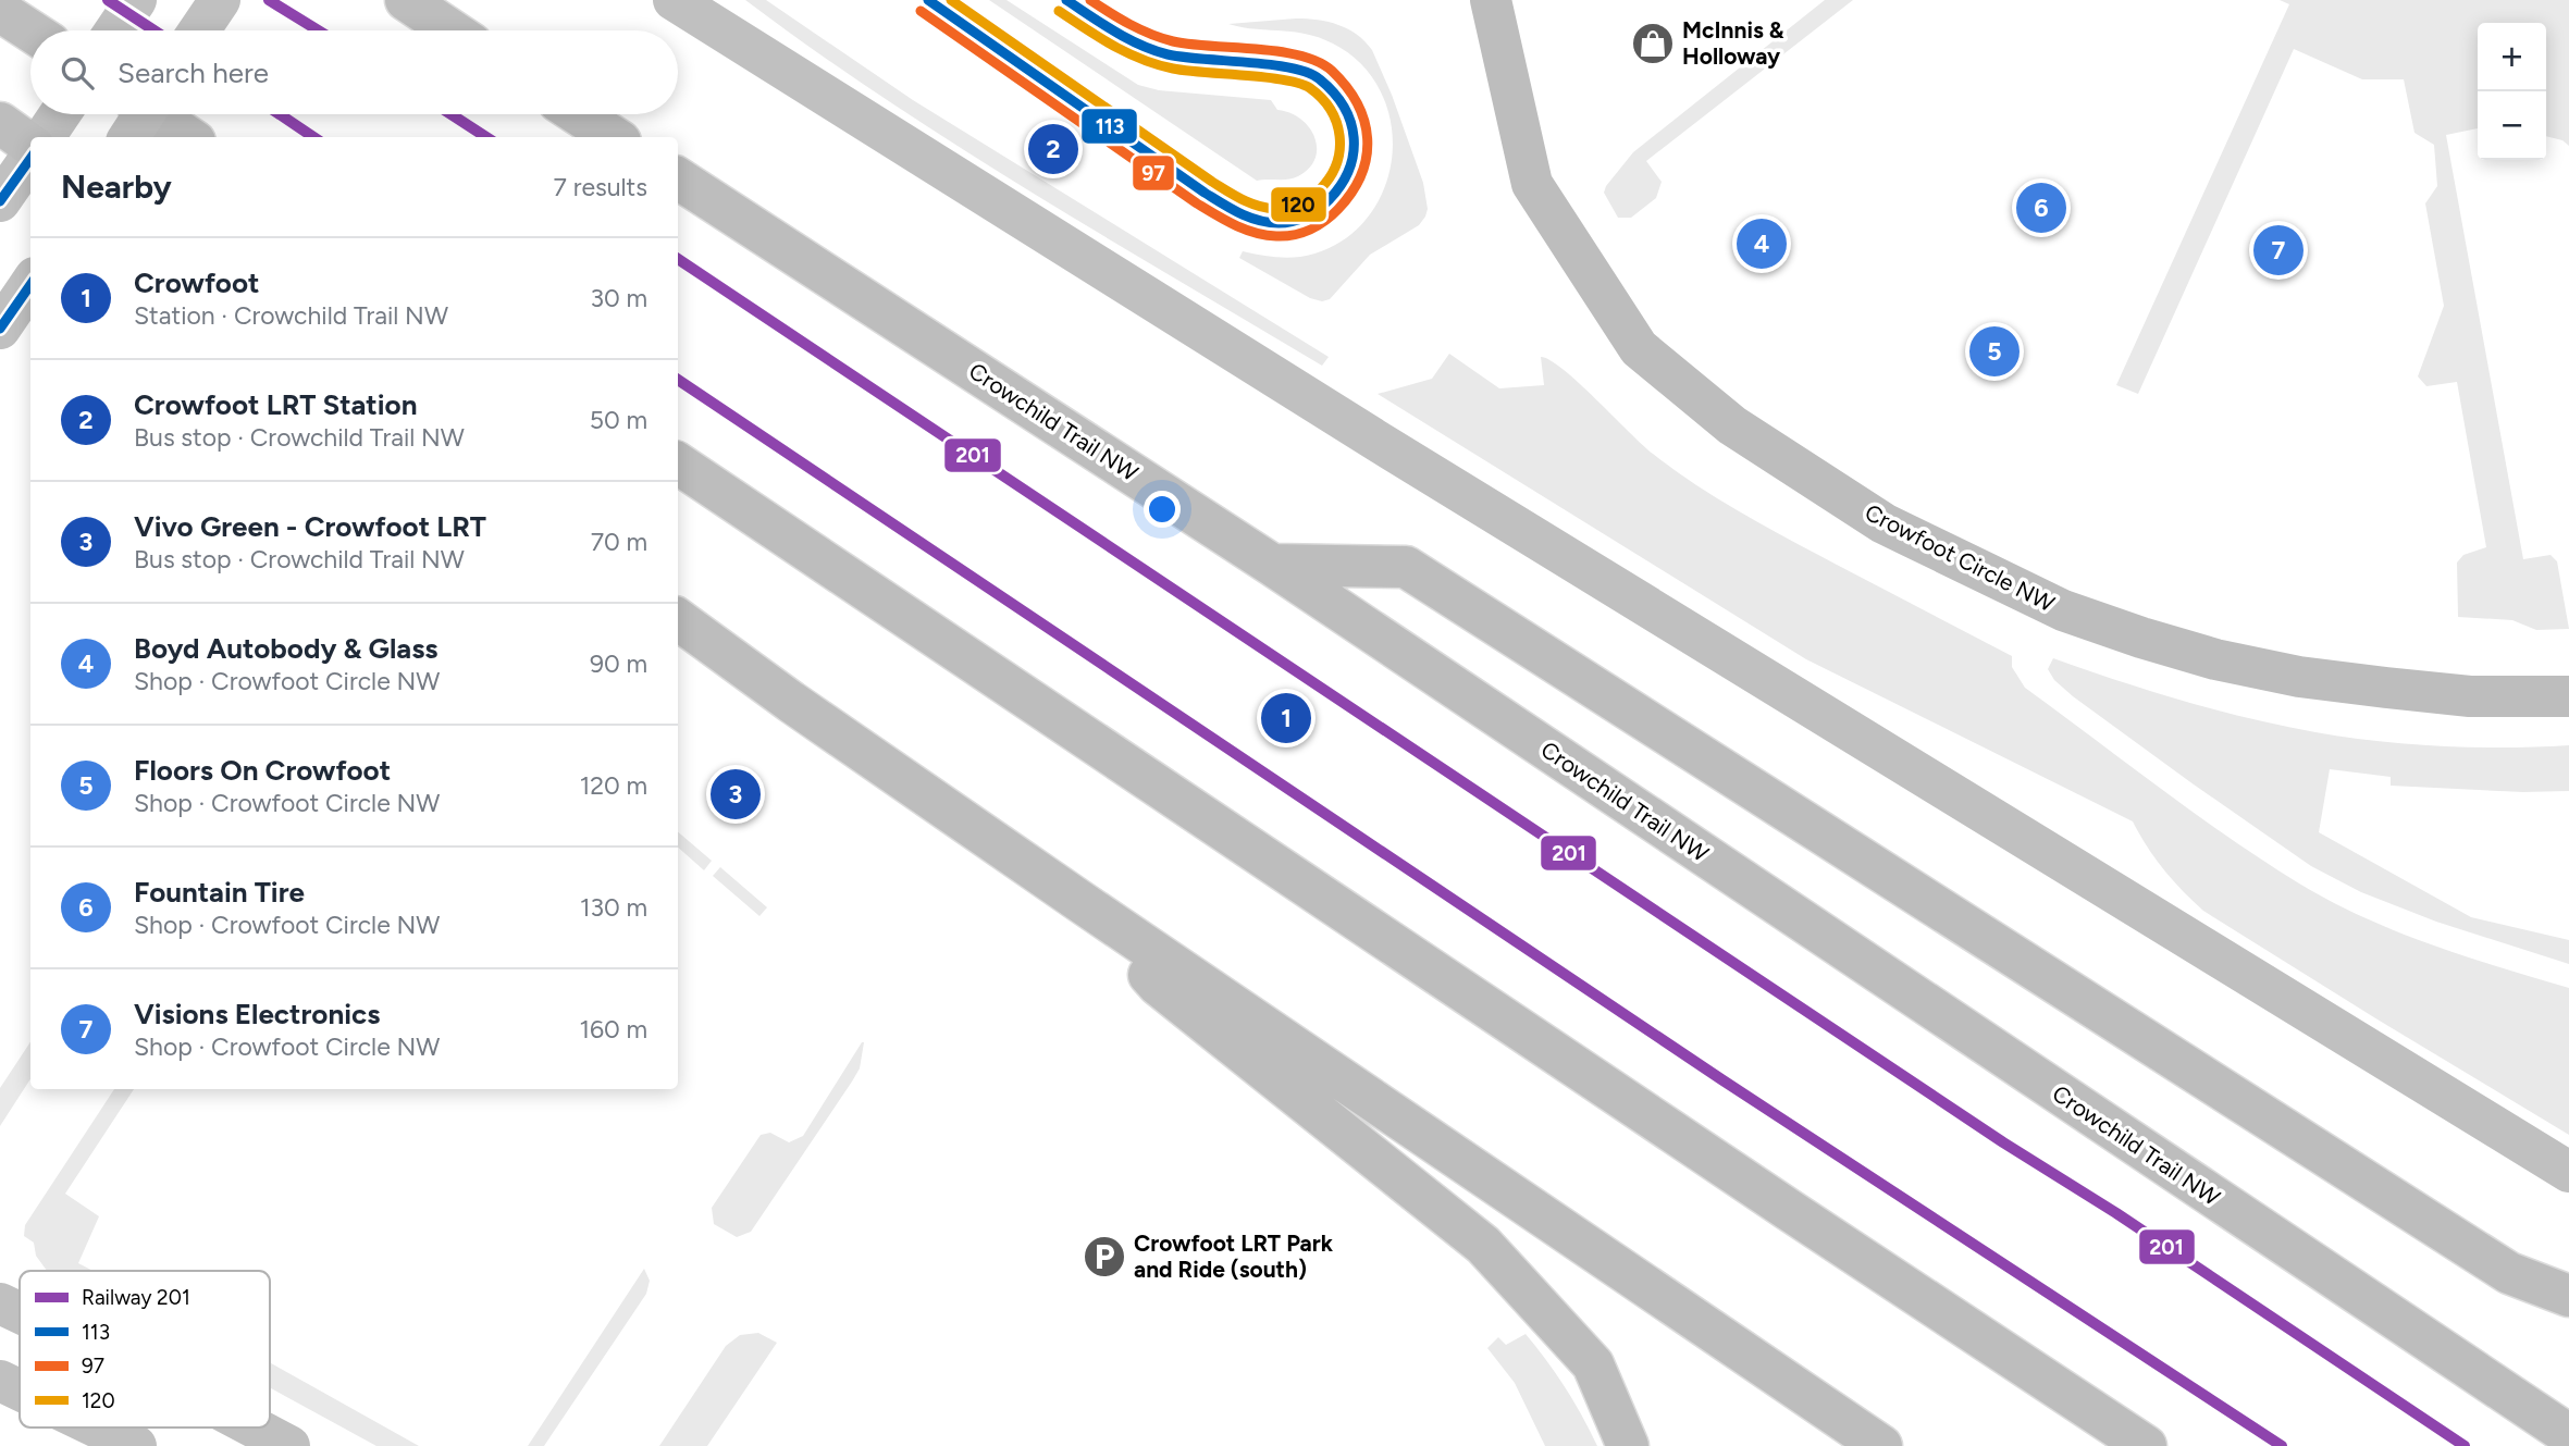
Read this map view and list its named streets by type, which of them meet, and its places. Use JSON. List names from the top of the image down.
{
  "streets": {
    "main road": ["Crowchild Trail NW", "Crowfoot Circle NW"]
  },
  "places": {
    "shop": ["McInnis & Holloway"],
    "parking": ["Crowfoot LRT Park and Ride (south)"]
  },
  "lines": [
    "rail line 201",
    "transit line 113",
    "transit line 97",
    "transit line 120"
  ],
  "legend": [
    "Railway 201",
    "113",
    "97",
    "120"
  ],
  "page": {
    "map_buttons": ["+", "−"],
    "search": "Search here",
    "pins": [
      "2",
      "6",
      "4",
      "7",
      "5",
      "1",
      "3"
    ],
    "heading": ["Nearby", "7 results"],
    "list": [
      {
        "mark": "1",
        "name": "Crowfoot",
        "note": "Station · Crowchild Trail NW",
        "value": "30 m"
      },
      {
        "mark": "2",
        "name": "Crowfoot LRT Station",
        "note": "Bus stop · Crowchild Trail NW",
        "value": "50 m"
      },
      {
        "mark": "3",
        "name": "Vivo Green - Crowfoot LRT",
        "note": "Bus stop · Crowchild Trail NW",
        "value": "70 m"
      },
      {
        "mark": "4",
        "name": "Boyd Autobody & Glass",
        "note": "Shop · Crowfoot Circle NW",
        "value": "90 m"
      },
      {
        "mark": "5",
        "name": "Floors On Crowfoot",
        "note": "Shop · Crowfoot Circle NW",
        "value": "120 m"
      },
      {
        "mark": "6",
        "name": "Fountain Tire",
        "note": "Shop · Crowfoot Circle NW",
        "value": "130 m"
      },
      {
        "mark": "7",
        "name": "Visions Electronics",
        "note": "Shop · Crowfoot Circle NW",
        "value": "160 m"
      }
    ]
  }
}
